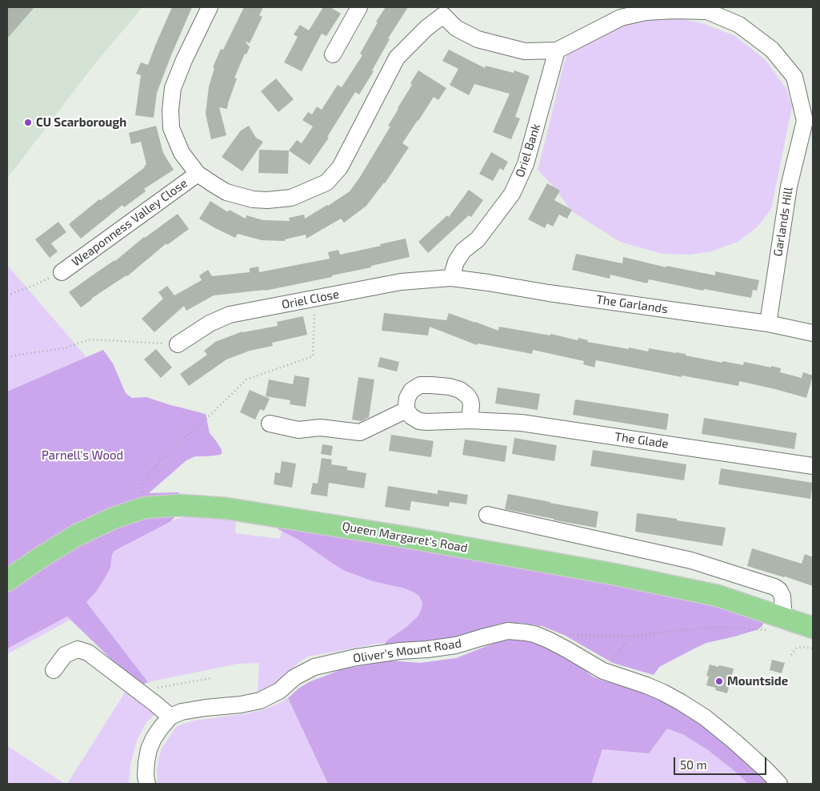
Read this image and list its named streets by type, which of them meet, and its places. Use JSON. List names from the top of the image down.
{
  "streets": {
    "main road": ["Queen Margaret's Road"],
    "street": [
      "Oriel Bank",
      "Garlands Hill",
      "Weaponness Valley Close",
      "Oriel Close",
      "The Garlands",
      "The Glade",
      "Oliver's Mount Road"
    ]
  },
  "crossings": [
    ["Oriel Bank", "Oriel Close"],
    ["Oriel Bank", "The Garlands"],
    ["Garlands Hill", "The Garlands"],
    ["Oriel Close", "The Garlands"]
  ],
  "parks": ["Parnell's Wood"],
  "places": ["CU Scarborough", "Mountside"],
  "scale_bar": "50 m"
}
